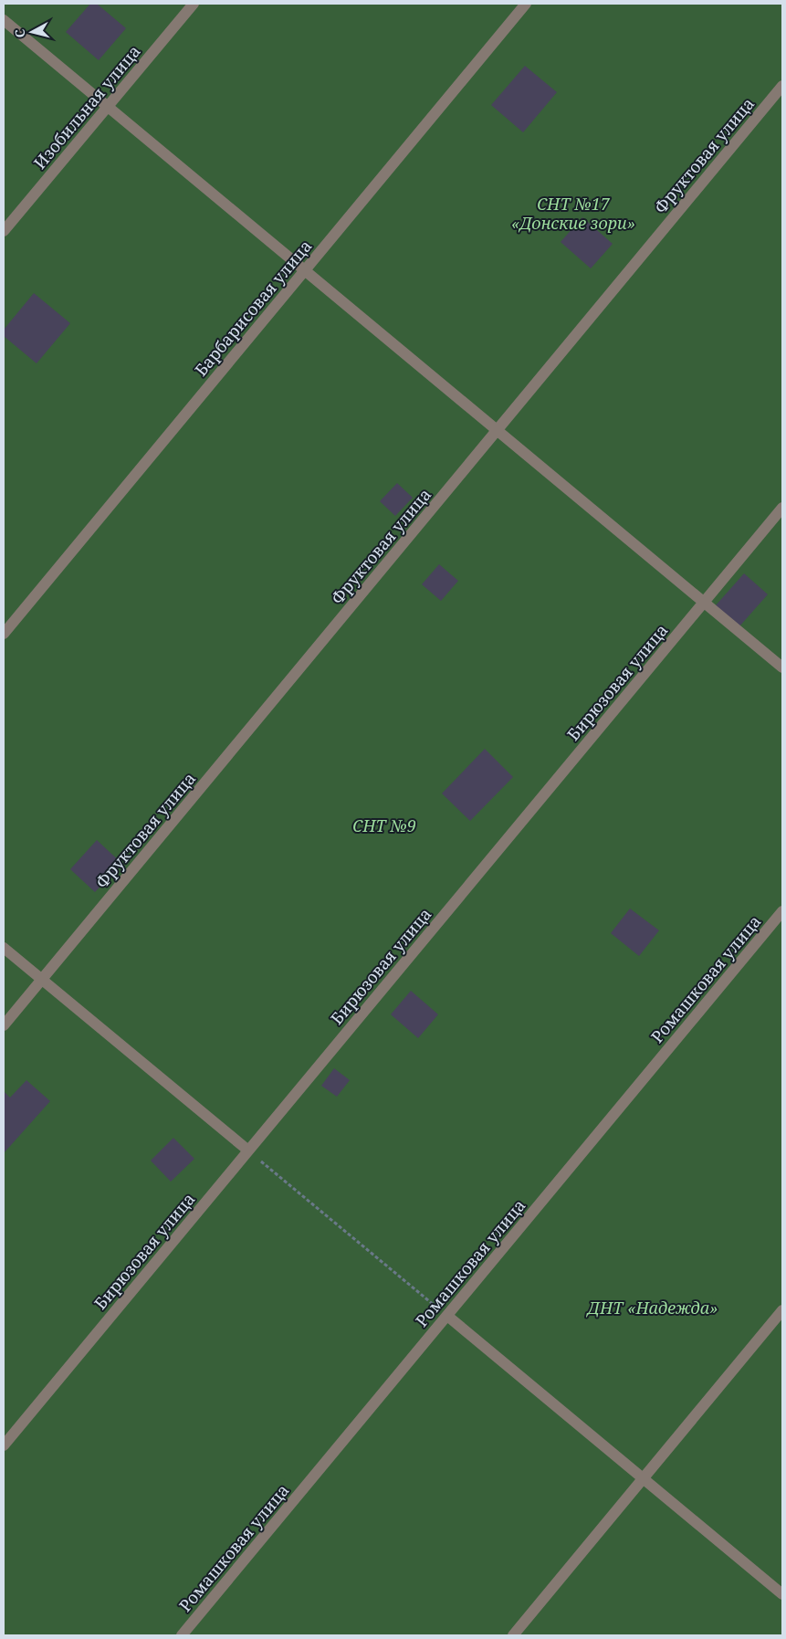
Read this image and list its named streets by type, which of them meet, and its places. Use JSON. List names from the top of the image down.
{
  "streets": {
    "street": [
      "Изобильная улица",
      "Фруктовая улица",
      "Барбарисовая улица",
      "Бирюзовая улица",
      "Ромашковая улица"
    ]
  },
  "parks": ["СНТ №17 «Донские зори»", "СНТ №9", "ДНТ «Надежда»"],
  "north": "left"
}
